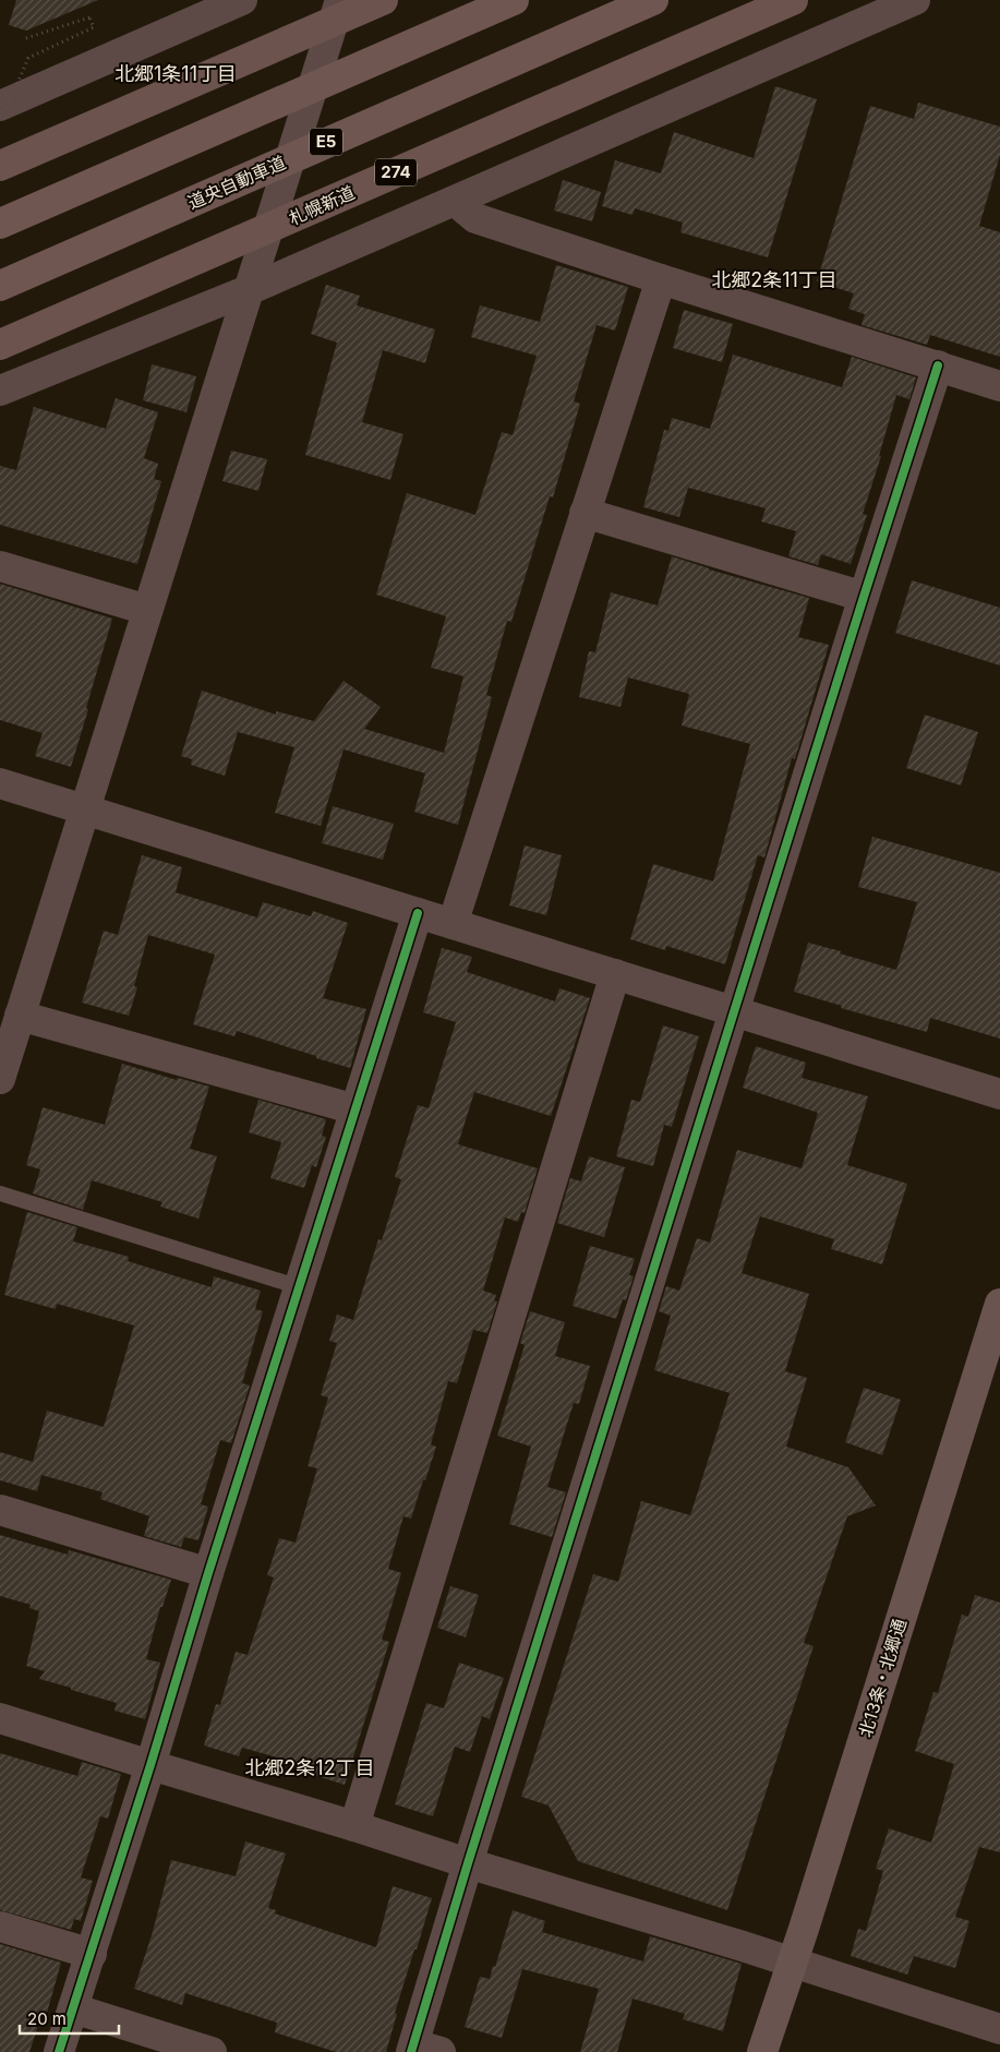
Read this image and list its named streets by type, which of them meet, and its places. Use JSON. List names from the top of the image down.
{
  "streets": {
    "highway": [
      "E5",
      "274",
      "道央自動車道",
      "札幌新道"
    ],
    "main road": ["北13条・北郷通"]
  },
  "districts": ["北郷1条11丁目", "北郷2条11丁目", "北郷2条12丁目"],
  "scale_bar": "20 m"
}
